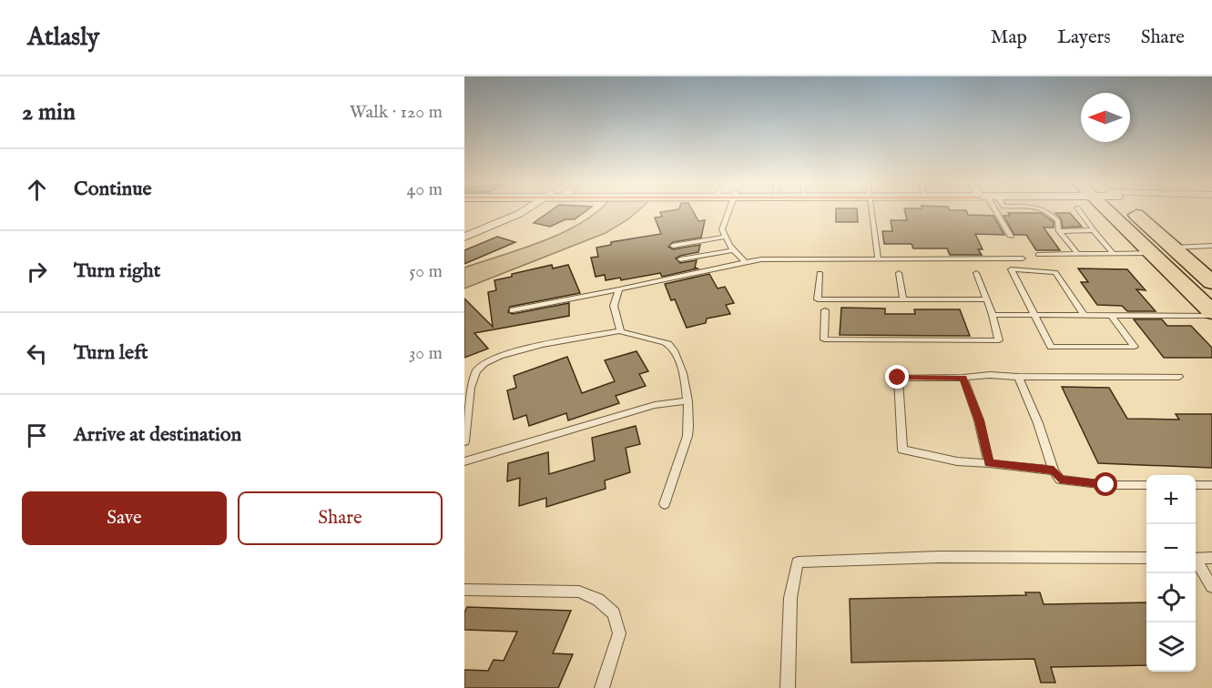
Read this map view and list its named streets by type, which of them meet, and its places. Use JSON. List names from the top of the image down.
{
  "north": "left",
  "page": {
    "header": "Atlasly",
    "nav": ["Map", "Layers", "Share"],
    "heading": ["2 min", "Walk · 120 m"],
    "list": [
      ["Continue", "40 m"],
      ["Turn right", "50 m"],
      ["Turn left", "30 m"],
      "Arrive at destination"
    ],
    "buttons": ["Save", "Share"],
    "map_buttons": ["+", "−"]
  }
}
